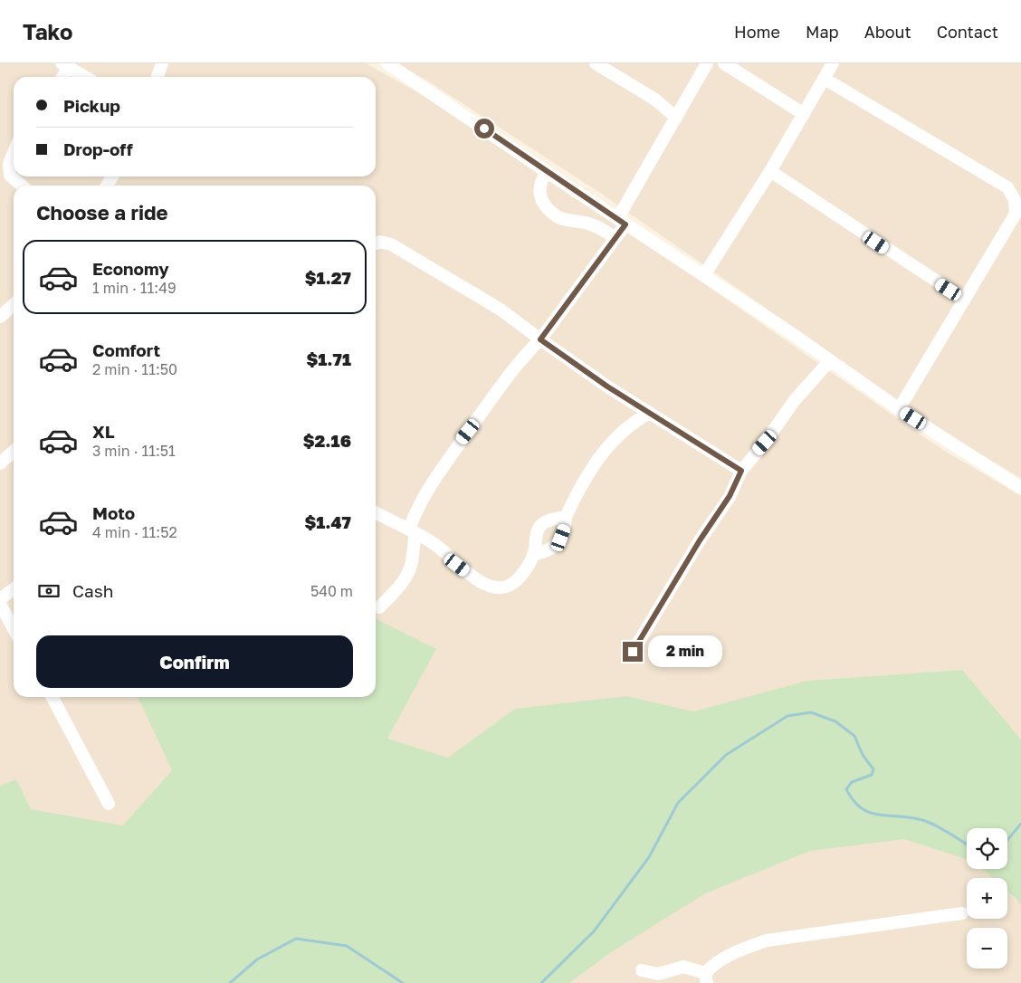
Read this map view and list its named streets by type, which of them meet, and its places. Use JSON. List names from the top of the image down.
{
  "page": {
    "header": "Tako",
    "nav": [
      "Home",
      "Map",
      "About",
      "Contact"
    ],
    "banner": ["Pickup", "Drop-off"],
    "heading": "Choose a ride",
    "list": [
      {
        "name": "Economy",
        "note": "1 min · 11:49",
        "value": "$1.27"
      },
      {
        "name": "Comfort",
        "note": "2 min · 11:50",
        "value": "$1.71"
      },
      {
        "name": "XL",
        "note": "3 min · 11:51",
        "value": "$2.16"
      },
      {
        "name": "Moto",
        "note": "4 min · 11:52",
        "value": "$1.47"
      }
    ],
    "pay": ["Cash", "540 m"],
    "buttons": "Confirm",
    "bubble": "2 min",
    "map_buttons": ["+", "−"]
  }
}
